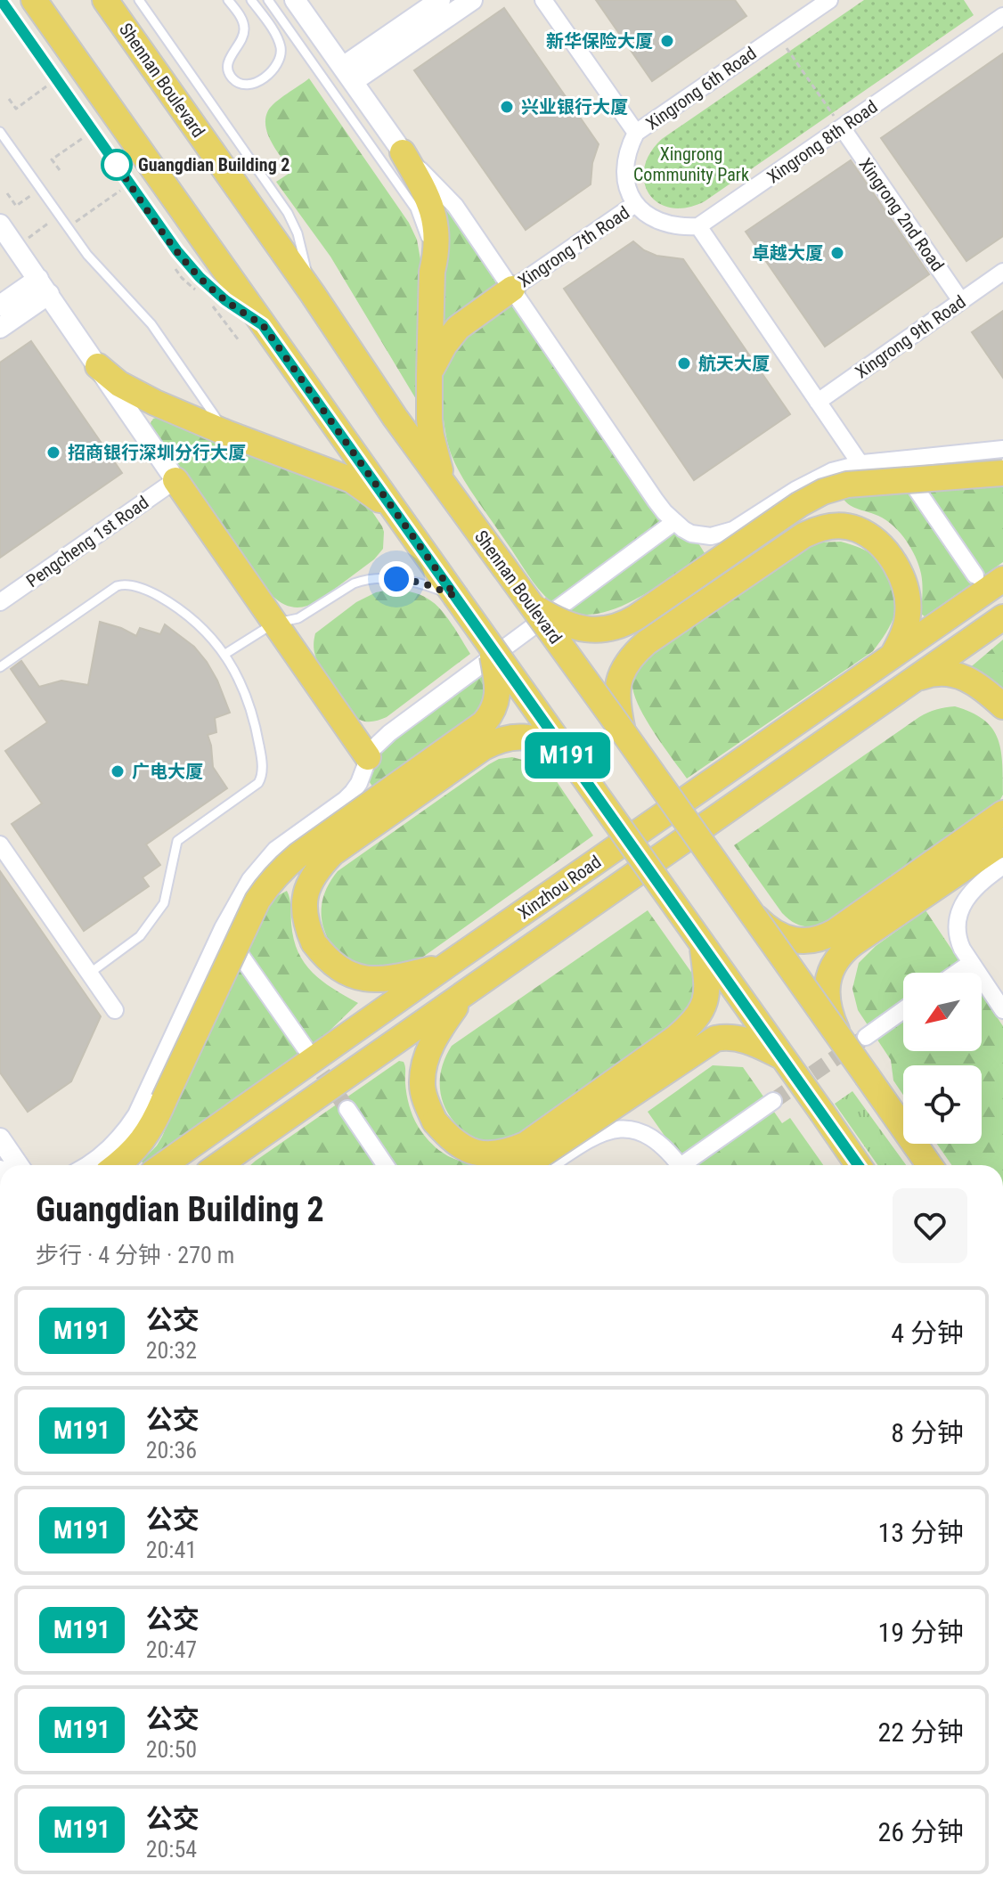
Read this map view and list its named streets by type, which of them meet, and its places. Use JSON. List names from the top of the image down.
{
  "streets": {
    "main road": ["Shennan Boulevard", "Xinzhou Road"],
    "street": [
      "Xingrong 6th Road",
      "Xingrong 8th Road",
      "Xingrong 2nd Road",
      "Xingrong 7th Road",
      "Xingrong 9th Road",
      "Pengcheng 1st Road"
    ]
  },
  "crossings": [
    ["Xingrong 6th Road", "Xingrong 7th Road"],
    ["Xingrong 8th Road", "Xingrong 2nd Road"],
    ["Xingrong 2nd Road", "Xingrong 9th Road"]
  ],
  "parks": ["Xingrong Community Park"],
  "places": [
    "新华保险大厦",
    "兴业银行大厦",
    "Guangdian Building 2",
    "卓越大厦",
    "航天大厦",
    "招商银行深圳分行大厦",
    "广电大厦"
  ],
  "lines": ["bus line M191"],
  "north": "bottom left",
  "page": {
    "on_map": "M191",
    "heading": ["Guangdian Building 2", "步行 · 4 分钟 · 270 m"],
    "list": [
      {
        "mark": "M191",
        "name": "公交",
        "note": "20:32",
        "value": "4 分钟"
      },
      {
        "mark": "M191",
        "name": "公交",
        "note": "20:36",
        "value": "8 分钟"
      },
      {
        "mark": "M191",
        "name": "公交",
        "note": "20:41",
        "value": "13 分钟"
      },
      {
        "mark": "M191",
        "name": "公交",
        "note": "20:47",
        "value": "19 分钟"
      },
      {
        "mark": "M191",
        "name": "公交",
        "note": "20:50",
        "value": "22 分钟"
      },
      {
        "mark": "M191",
        "name": "公交",
        "note": "20:54",
        "value": "26 分钟"
      }
    ]
  }
}
